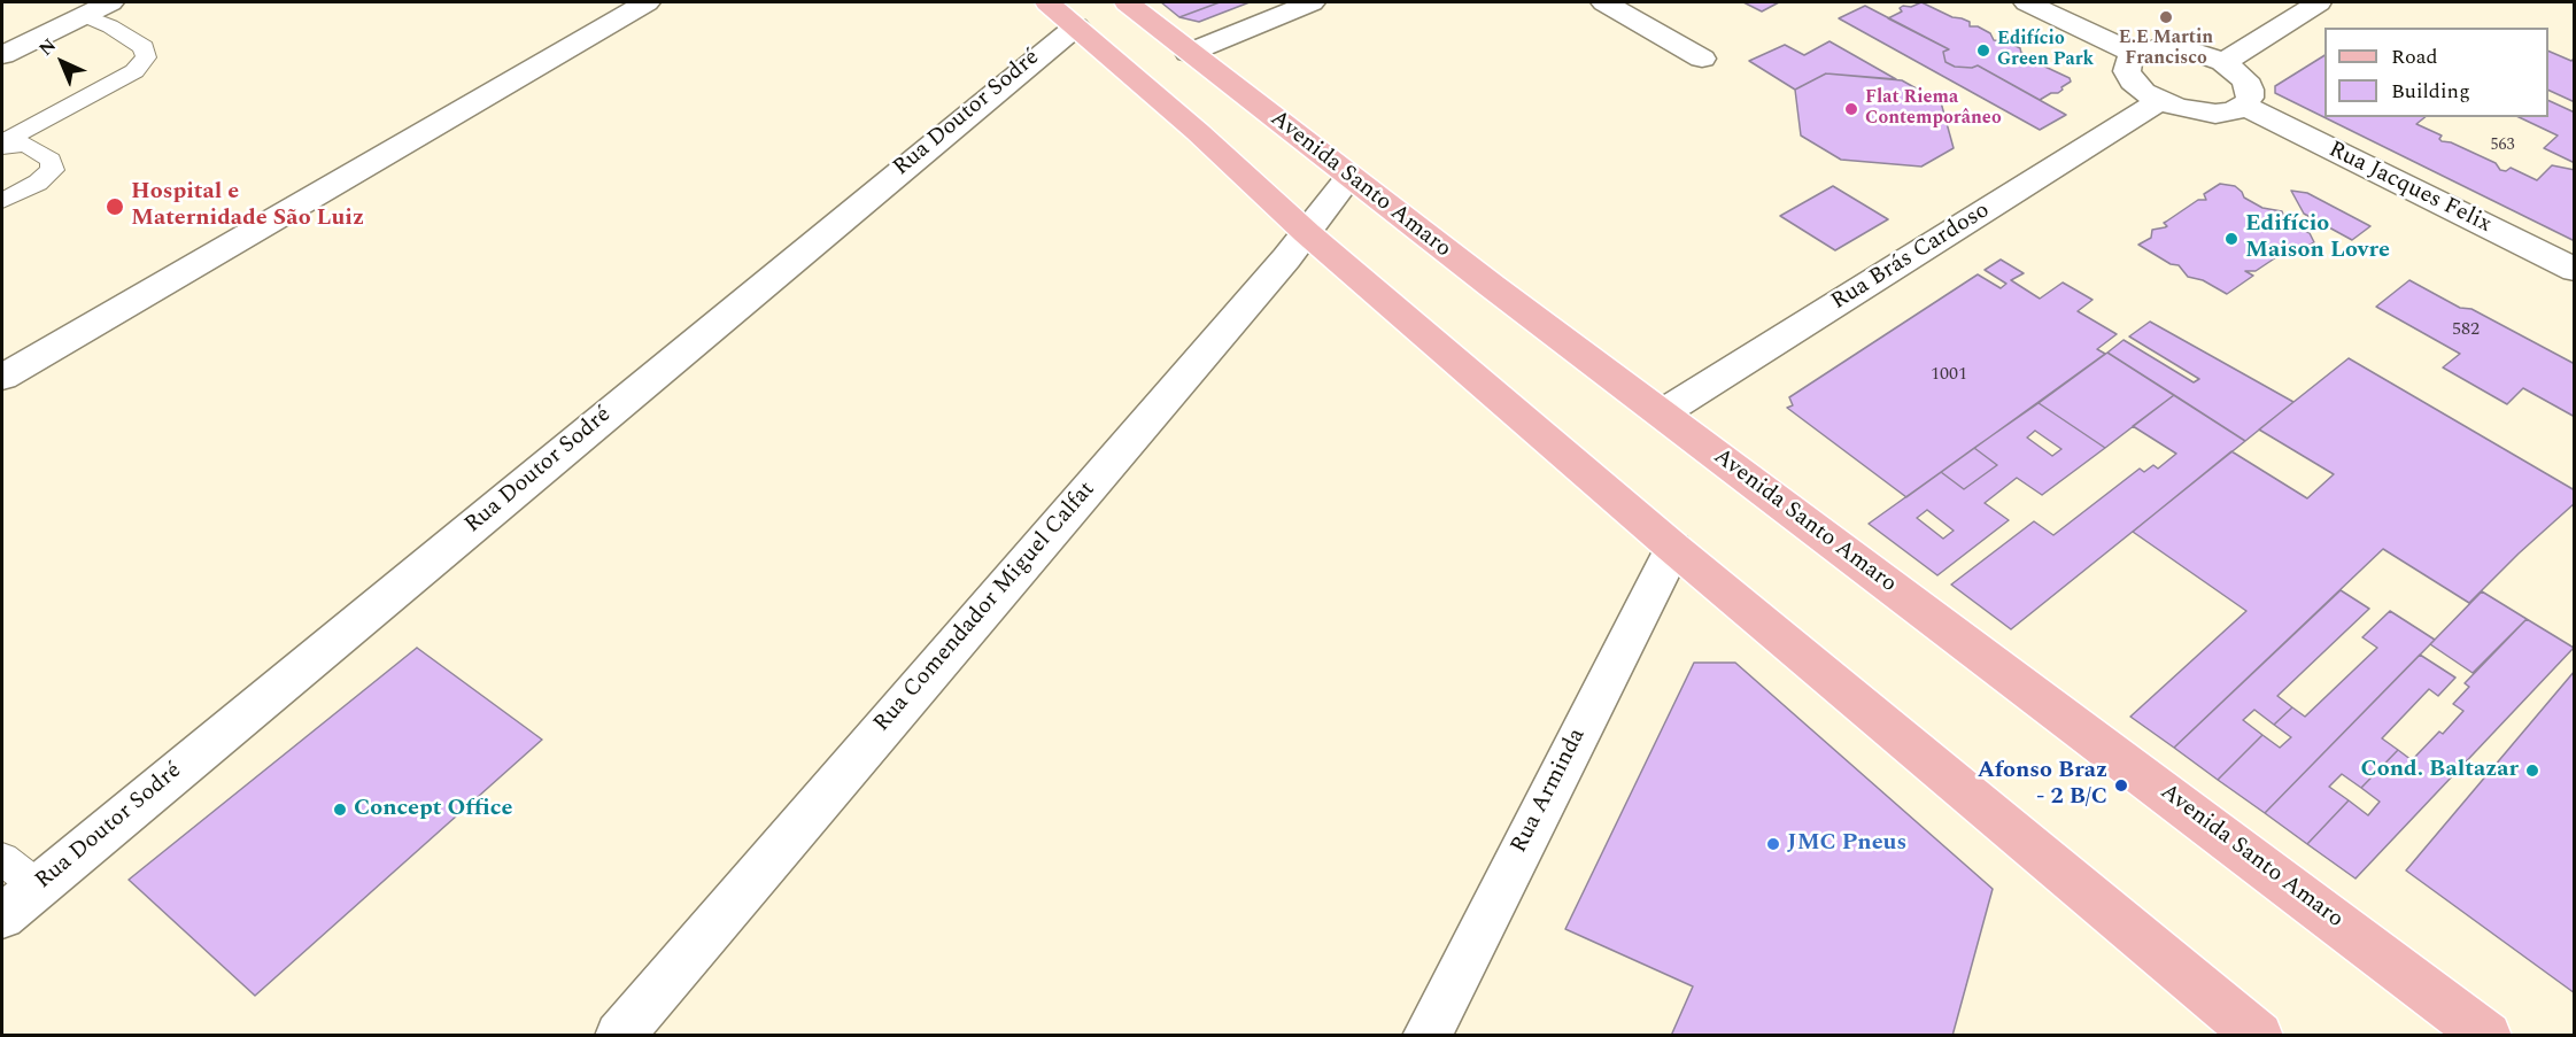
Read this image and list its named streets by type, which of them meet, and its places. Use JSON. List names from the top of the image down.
{
  "streets": {
    "main road": ["Avenida Santo Amaro"],
    "street": [
      "Rua Doutor Sodré",
      "Rua Jacques Felix",
      "Rua Brás Cardoso",
      "Rua Comendador Miguel Calfat",
      "Rua Arminda"
    ]
  },
  "crossings": [
    ["Avenida Santo Amaro", "Rua Brás Cardoso"],
    ["Avenida Santo Amaro", "Rua Comendador Miguel Calfat"]
  ],
  "places": [
    "E.E Martin Francisco",
    "Edifício Green Park",
    "Flat Riema Contemporâneo",
    "Hospital e Maternidade São Luiz",
    "Edifício Maison Lovre",
    "Cond. Baltazar",
    "Afonso Braz - 2 B/C",
    "Concept Office",
    "JMC Pneus"
  ],
  "house_numbers": ["563", "582", "1001"],
  "legend": ["Road", "Building"],
  "north": "top left"
}
